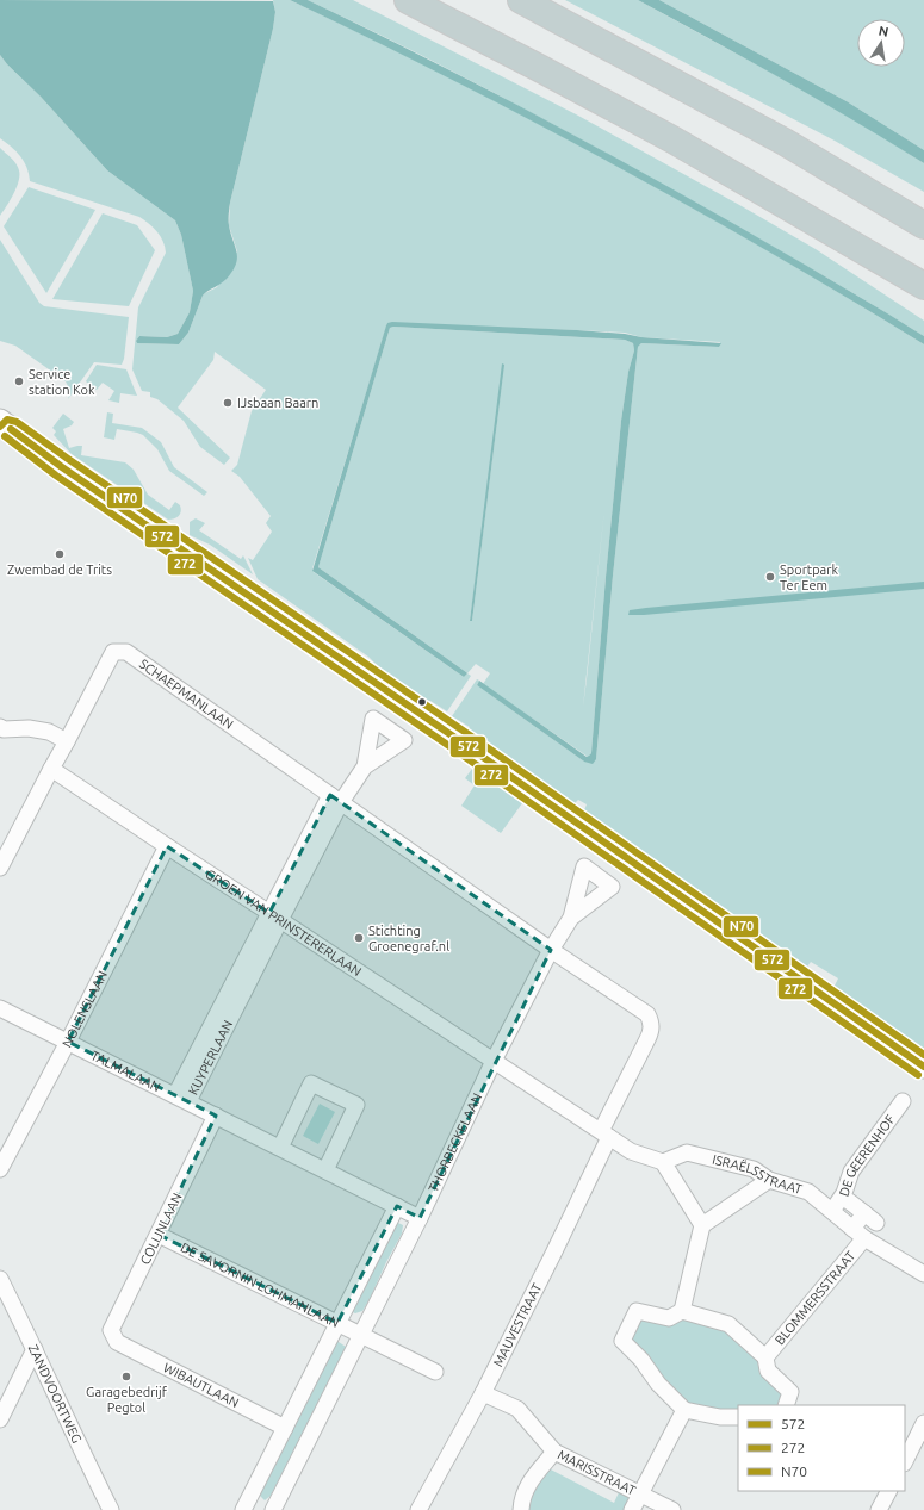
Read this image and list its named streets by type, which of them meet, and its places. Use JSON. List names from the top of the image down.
{
  "streets": {
    "street": [
      "SCHAEPMANLAAN",
      "GROEN VAN PRINSTERERLAAN",
      "NOLENSLAAN",
      "KUYPERLAAN",
      "TALMALAAN",
      "THORBECKELAAN",
      "DE GEERENHOF",
      "ISRAËLSSTRAAT",
      "COLIJNLAAN",
      "DE SAVORNIN LOHMANLAAN",
      "BLOMMERSSTRAAT",
      "MAUVESTRAAT",
      "WIBAUTLAAN",
      "ZANDVOORTWEG",
      "MARISSTRAAT"
    ]
  },
  "crossings": [
    ["SCHAEPMANLAAN", "KUYPERLAAN"],
    ["SCHAEPMANLAAN", "THORBECKELAAN"],
    ["SCHAEPMANLAAN", "MAUVESTRAAT"],
    ["GROEN VAN PRINSTERERLAAN", "NOLENSLAAN"],
    ["GROEN VAN PRINSTERERLAAN", "KUYPERLAAN"],
    ["GROEN VAN PRINSTERERLAAN", "THORBECKELAAN"],
    ["GROEN VAN PRINSTERERLAAN", "MAUVESTRAAT"],
    ["NOLENSLAAN", "TALMALAAN"],
    ["KUYPERLAAN", "TALMALAAN"],
    ["TALMALAAN", "THORBECKELAAN"],
    ["TALMALAAN", "COLIJNLAAN"],
    ["THORBECKELAAN", "DE SAVORNIN LOHMANLAAN"],
    ["DE GEERENHOF", "ISRAËLSSTRAAT"],
    ["DE GEERENHOF", "BLOMMERSSTRAAT"],
    ["ISRAËLSSTRAAT", "BLOMMERSSTRAAT"],
    ["COLIJNLAAN", "DE SAVORNIN LOHMANLAAN"],
    ["COLIJNLAAN", "WIBAUTLAAN"],
    ["MAUVESTRAAT", "MARISSTRAAT"]
  ],
  "places": [
    "Service station Kok",
    "IJsbaan Baarn",
    "Zwembad de Trits",
    "Sportpark Ter Eem",
    "Stichting Groenegraf.nl",
    "Garagebedrijf Pegtol"
  ],
  "lines": ["transit line N70", "transit line 572", "transit line 272"],
  "legend": ["572", "272", "N70"],
  "north": "top"
}
